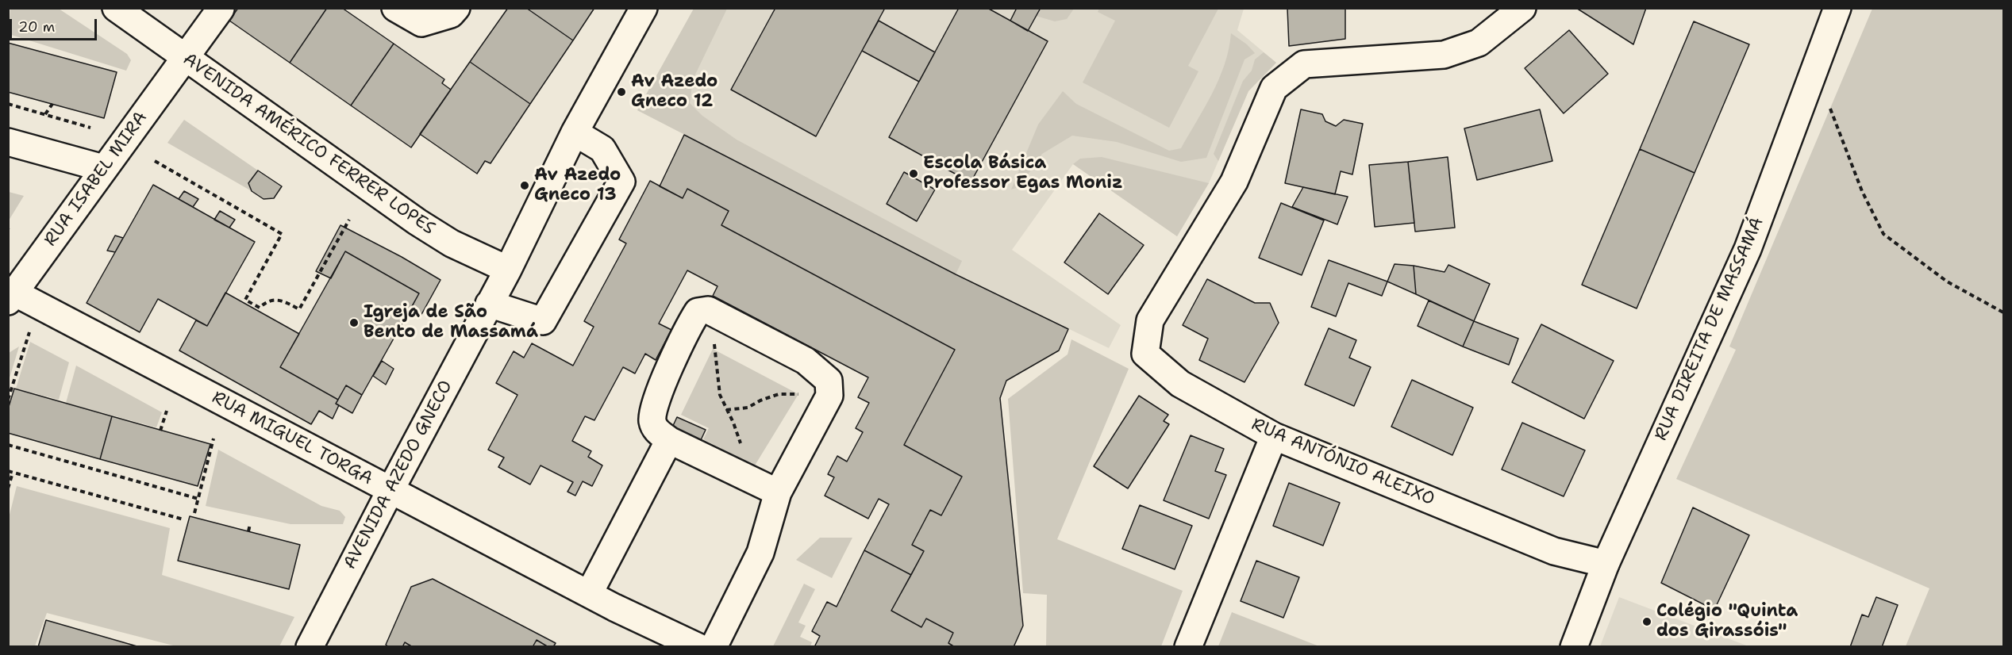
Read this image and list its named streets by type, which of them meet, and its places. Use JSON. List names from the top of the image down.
{
  "streets": {
    "street": [
      "AVENIDA AMÉRICO FERRER LOPES",
      "RUA ISABEL MIRA",
      "RUA DIREITA DE MASSAMÁ",
      "RUA MIGUEL TORGA",
      "RUA ANTÓNIO ALEIXO",
      "AVENIDA AZEDO GNECO"
    ]
  },
  "crossings": [
    ["AVENIDA AMÉRICO FERRER LOPES", "RUA ISABEL MIRA"],
    ["AVENIDA AMÉRICO FERRER LOPES", "AVENIDA AZEDO GNECO"],
    ["RUA ISABEL MIRA", "RUA MIGUEL TORGA"],
    ["RUA DIREITA DE MASSAMÁ", "RUA ANTÓNIO ALEIXO"],
    ["RUA MIGUEL TORGA", "AVENIDA AZEDO GNECO"]
  ],
  "places": [
    "Av Azedo Gneco 12",
    "Escola Básica Professor Egas Moniz",
    "Av Azedo Gneco 13",
    "Igreja de São Bento de Massamá",
    "Colégio \"Quinta dos Girassóis\""
  ],
  "scale_bar": "20 m"
}
